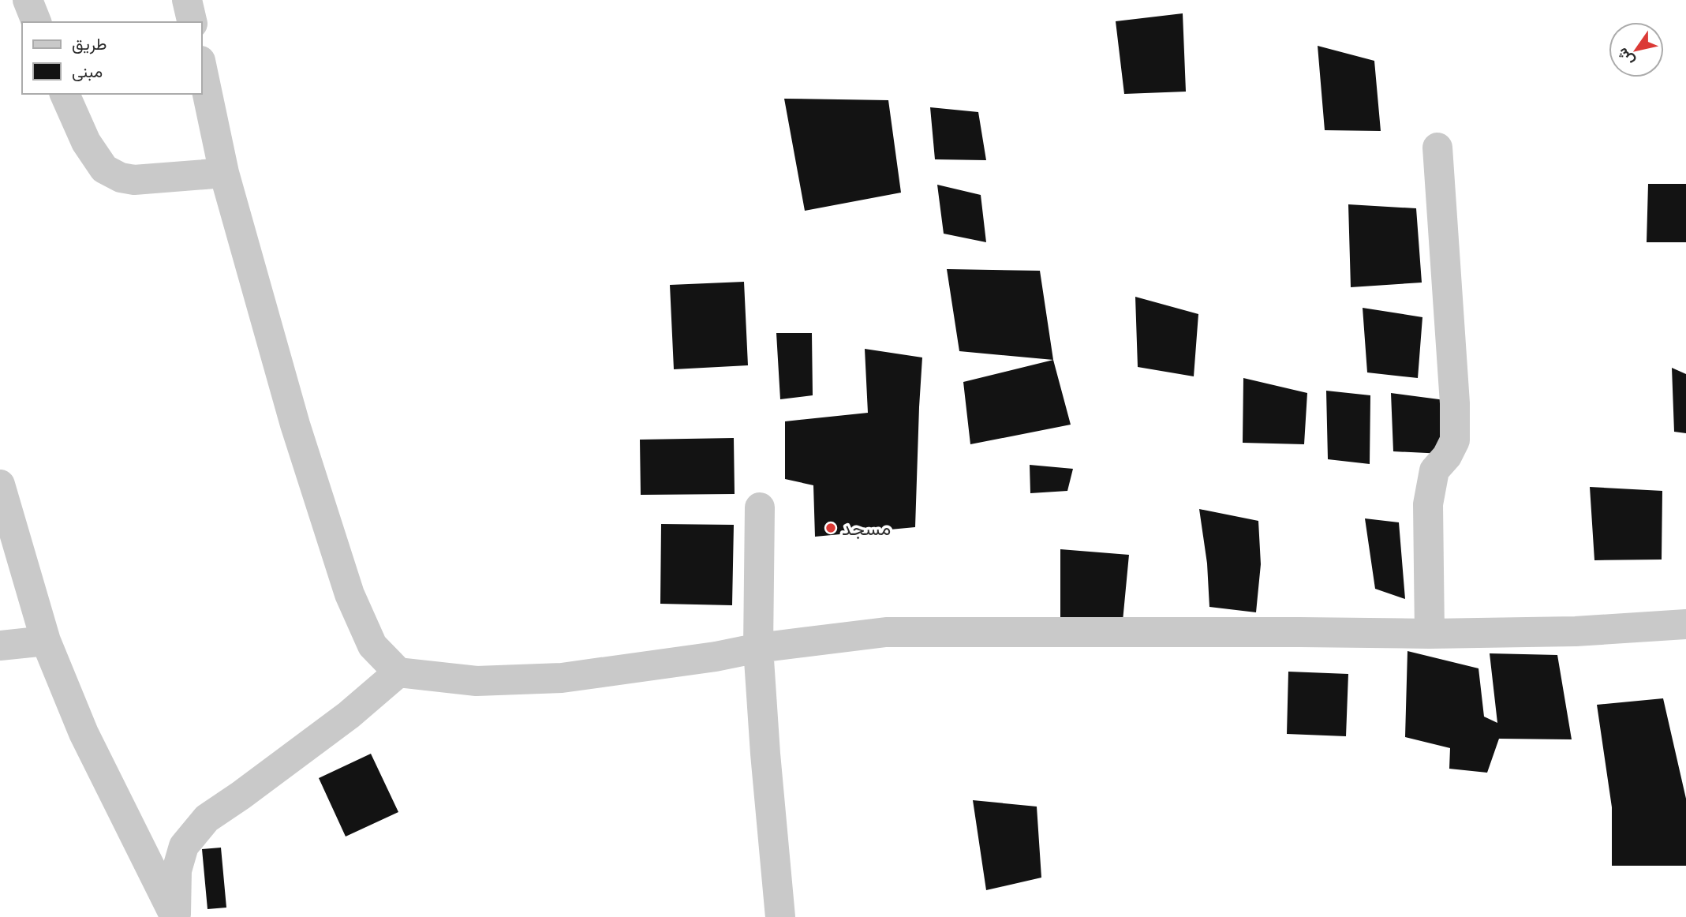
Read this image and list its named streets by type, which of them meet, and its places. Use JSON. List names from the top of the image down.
{
  "places": ["مسجد"],
  "legend": ["طريق", "مبنى"],
  "north": "bottom left"
}
